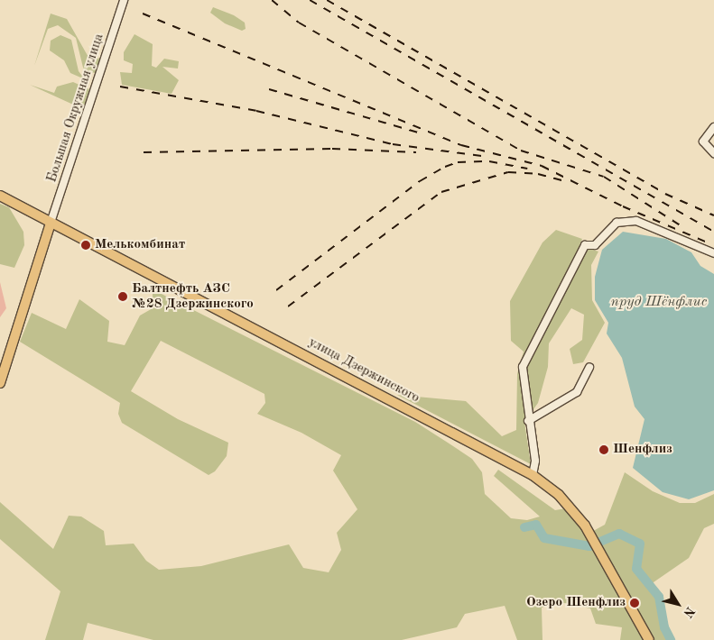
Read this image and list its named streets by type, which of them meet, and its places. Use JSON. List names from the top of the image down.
{
  "streets": {
    "main road": ["улица Дзержинского"],
    "street": ["Большая Окружная улица"]
  },
  "crossings": [
    ["Большая Окружная улица", "улица Дзержинского"]
  ],
  "water": ["пруд Шёнфлис"],
  "places": [
    "Мелькомбинат",
    "Балтнефть АЗС №28 Дзержинского",
    "Шенфлиз",
    "Озеро Шенфлиз"
  ],
  "north": "bottom right"
}
